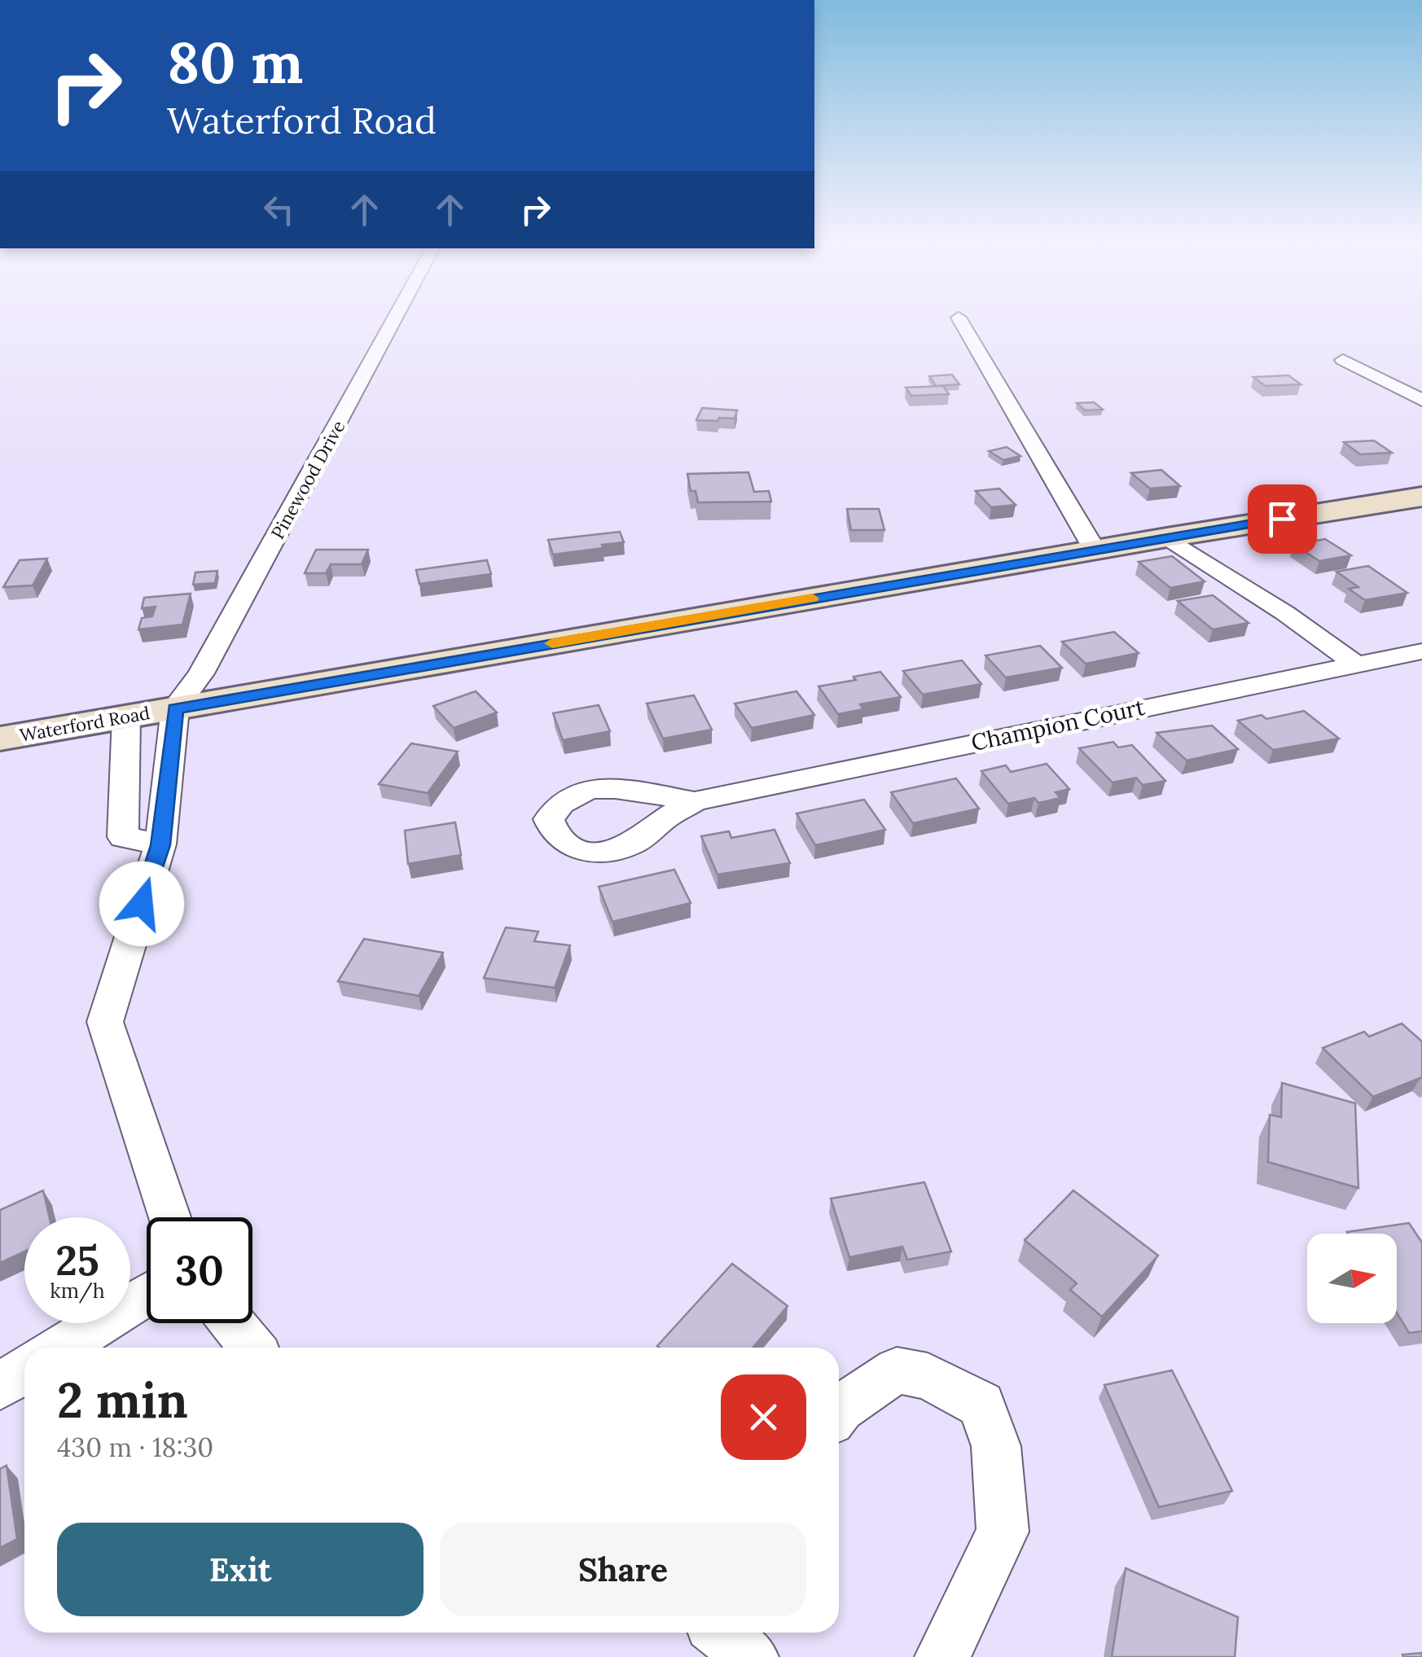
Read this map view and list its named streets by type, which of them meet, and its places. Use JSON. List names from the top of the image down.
{
  "streets": {
    "main road": ["Waterford Road"],
    "street": ["Pinewood Drive", "Champion Court"]
  },
  "crossings": [
    ["Pinewood Drive", "Waterford Road"]
  ],
  "north": "right",
  "page": {
    "turn": ["80 m", "Waterford Road"],
    "speed": "25 km/h",
    "limit": "30",
    "heading": ["2 min", "430 m · 18:30"],
    "buttons": ["Exit", "Share"]
  }
}
